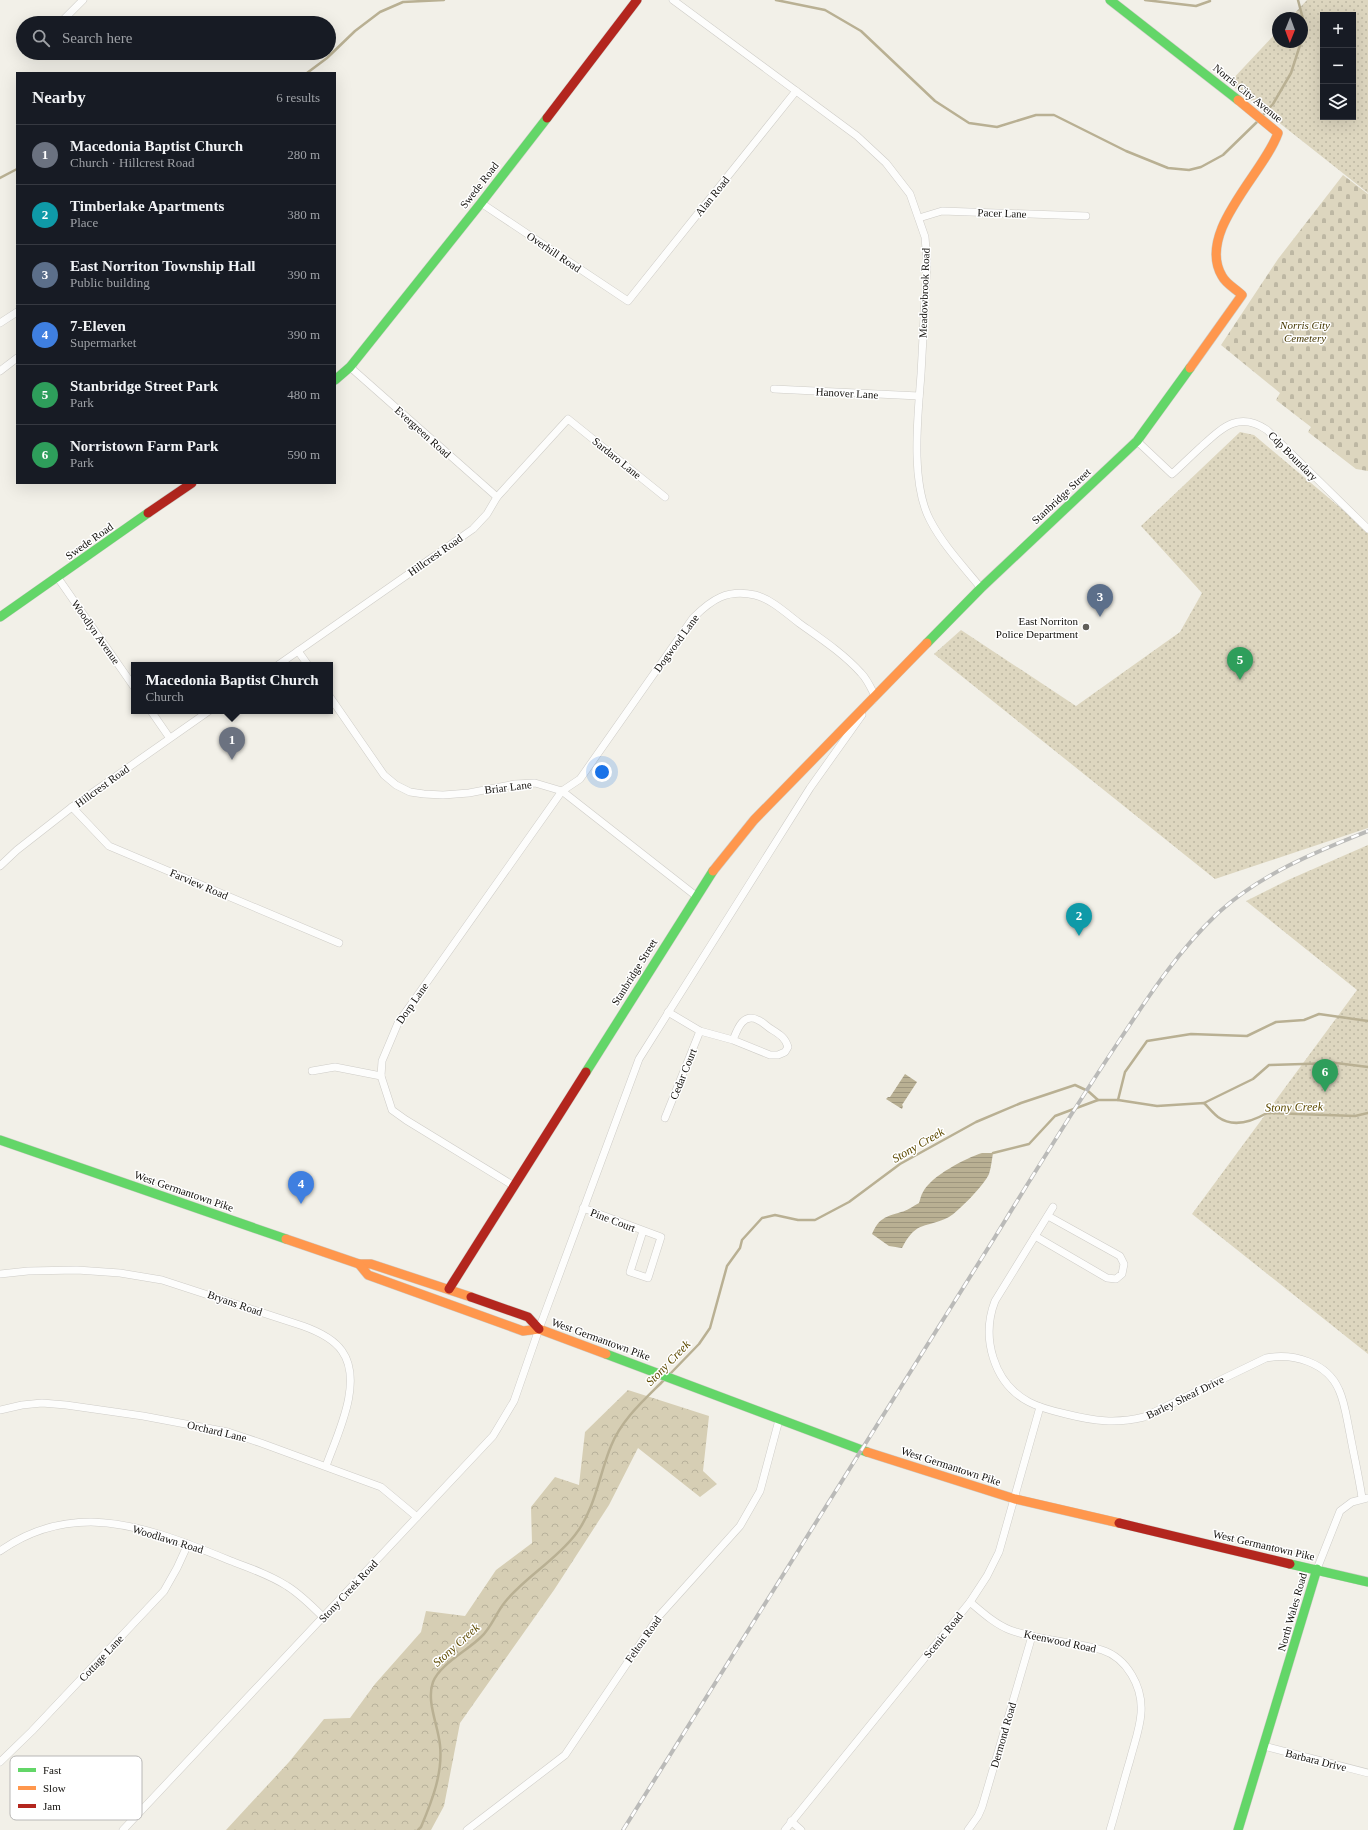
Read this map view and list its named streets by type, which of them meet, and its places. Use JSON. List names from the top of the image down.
{
  "streets": {
    "main road": [
      "Norris City Avenue",
      "Swede Road",
      "Stanbridge Street",
      "West Germantown Pike",
      "North Wales Road"
    ],
    "street": [
      "Alan Road",
      "Pacer Lane",
      "Overhill Road",
      "Meadowbrook Road",
      "Hanover Lane",
      "Evergreen Road",
      "Cdp Boundary",
      "Sardaro Lane",
      "Hillcrest Road",
      "Woodlyn Avenue",
      "Dogwood Lane",
      "Briar Lane",
      "Farview Road",
      "Dorp Lane",
      "Cedar Court",
      "Pine Court",
      "Bryans Road",
      "Barley Sheaf Drive",
      "Orchard Lane",
      "Woodlawn Road",
      "Stony Creek Road",
      "Scenic Road",
      "Felton Road",
      "Keenwood Road",
      "Cottage Lane",
      "Dermond Road",
      "Barbara Drive"
    ]
  },
  "crossings": [
    ["Norris City Avenue", "Stanbridge Street"],
    ["Swede Road", "Overhill Road"],
    ["Swede Road", "Evergreen Road"],
    ["Swede Road", "Woodlyn Avenue"],
    ["Alan Road", "Overhill Road"],
    ["Alan Road", "Meadowbrook Road"],
    ["Pacer Lane", "Meadowbrook Road"],
    ["Meadowbrook Road", "Hanover Lane"],
    ["Meadowbrook Road", "Stanbridge Street"],
    ["Evergreen Road", "Hillcrest Road"],
    ["Cdp Boundary", "Stanbridge Street"],
    ["Sardaro Lane", "Hillcrest Road"],
    ["Stanbridge Street", "Dogwood Lane"],
    ["Stanbridge Street", "Briar Lane"],
    ["Stanbridge Street", "Dorp Lane"],
    ["Stanbridge Street", "West Germantown Pike"],
    ["Stanbridge Street", "Pine Court"],
    ["Stanbridge Street", "Stony Creek Road"],
    ["Hillcrest Road", "Farview Road"],
    ["Dogwood Lane", "Briar Lane"],
    ["Dogwood Lane", "Dorp Lane"],
    ["Briar Lane", "Dorp Lane"],
    ["West Germantown Pike", "Stony Creek Road"],
    ["West Germantown Pike", "North Wales Road"],
    ["West Germantown Pike", "Scenic Road"],
    ["West Germantown Pike", "Felton Road"],
    ["Bryans Road", "Orchard Lane"],
    ["Barley Sheaf Drive", "North Wales Road"],
    ["Barley Sheaf Drive", "Scenic Road"],
    ["Orchard Lane", "Stony Creek Road"],
    ["Woodlawn Road", "Stony Creek Road"],
    ["Woodlawn Road", "Cottage Lane"],
    ["North Wales Road", "Barbara Drive"],
    ["Scenic Road", "Keenwood Road"],
    ["Keenwood Road", "Dermond Road"]
  ],
  "water": ["Stony Creek"],
  "parks": ["Norris City Cemetery"],
  "places": ["East Norriton Police Department"],
  "legend": ["Fast", "Slow", "Jam"],
  "north": "bottom",
  "page": {
    "map_buttons": ["+", "−"],
    "search": "Search here",
    "heading": ["Nearby", "6 results"],
    "list": [
      {
        "mark": "1",
        "name": "Macedonia Baptist Church",
        "note": "Church · Hillcrest Road",
        "value": "280 m"
      },
      {
        "mark": "2",
        "name": "Timberlake Apartments",
        "note": "Place",
        "value": "380 m"
      },
      {
        "mark": "3",
        "name": "East Norriton Township Hall",
        "note": "Public building",
        "value": "390 m"
      },
      {
        "mark": "4",
        "name": "7-Eleven",
        "note": "Supermarket",
        "value": "390 m"
      },
      {
        "mark": "5",
        "name": "Stanbridge Street Park",
        "note": "Park",
        "value": "480 m"
      },
      {
        "mark": "6",
        "name": "Norristown Farm Park",
        "note": "Park",
        "value": "590 m"
      }
    ],
    "pins": [
      "3",
      "5",
      "1",
      "2",
      "6",
      "4"
    ],
    "popup": ["Macedonia Baptist Church", "Church"]
  }
}
